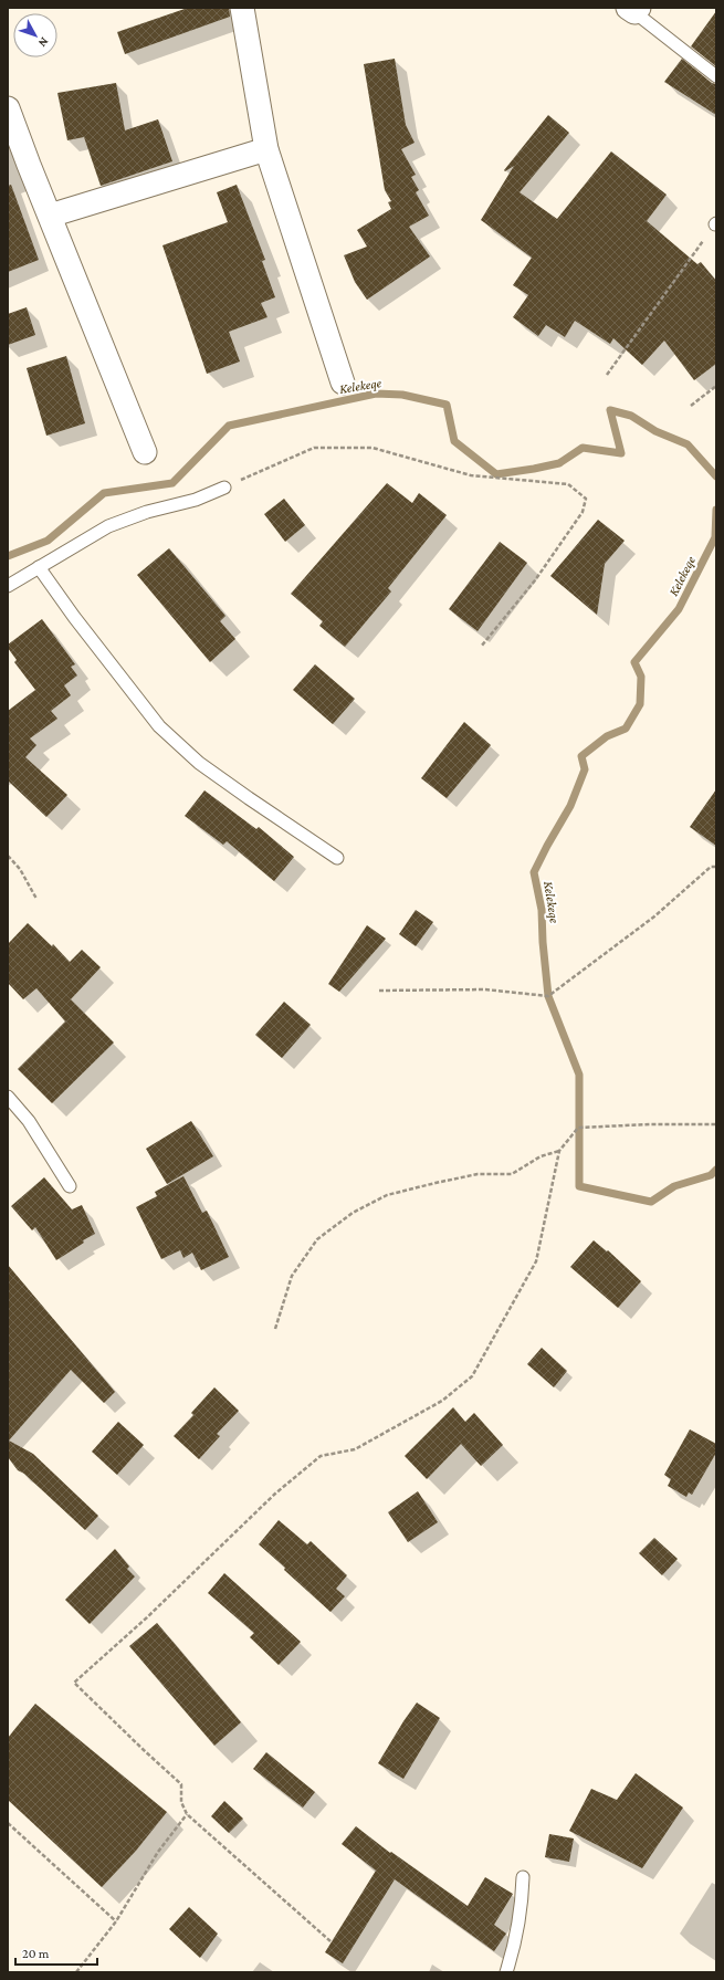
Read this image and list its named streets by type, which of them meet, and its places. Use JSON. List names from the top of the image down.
{
  "water": ["Kelekeqe"],
  "scale_bar": "20 m",
  "north": "bottom right"
}
